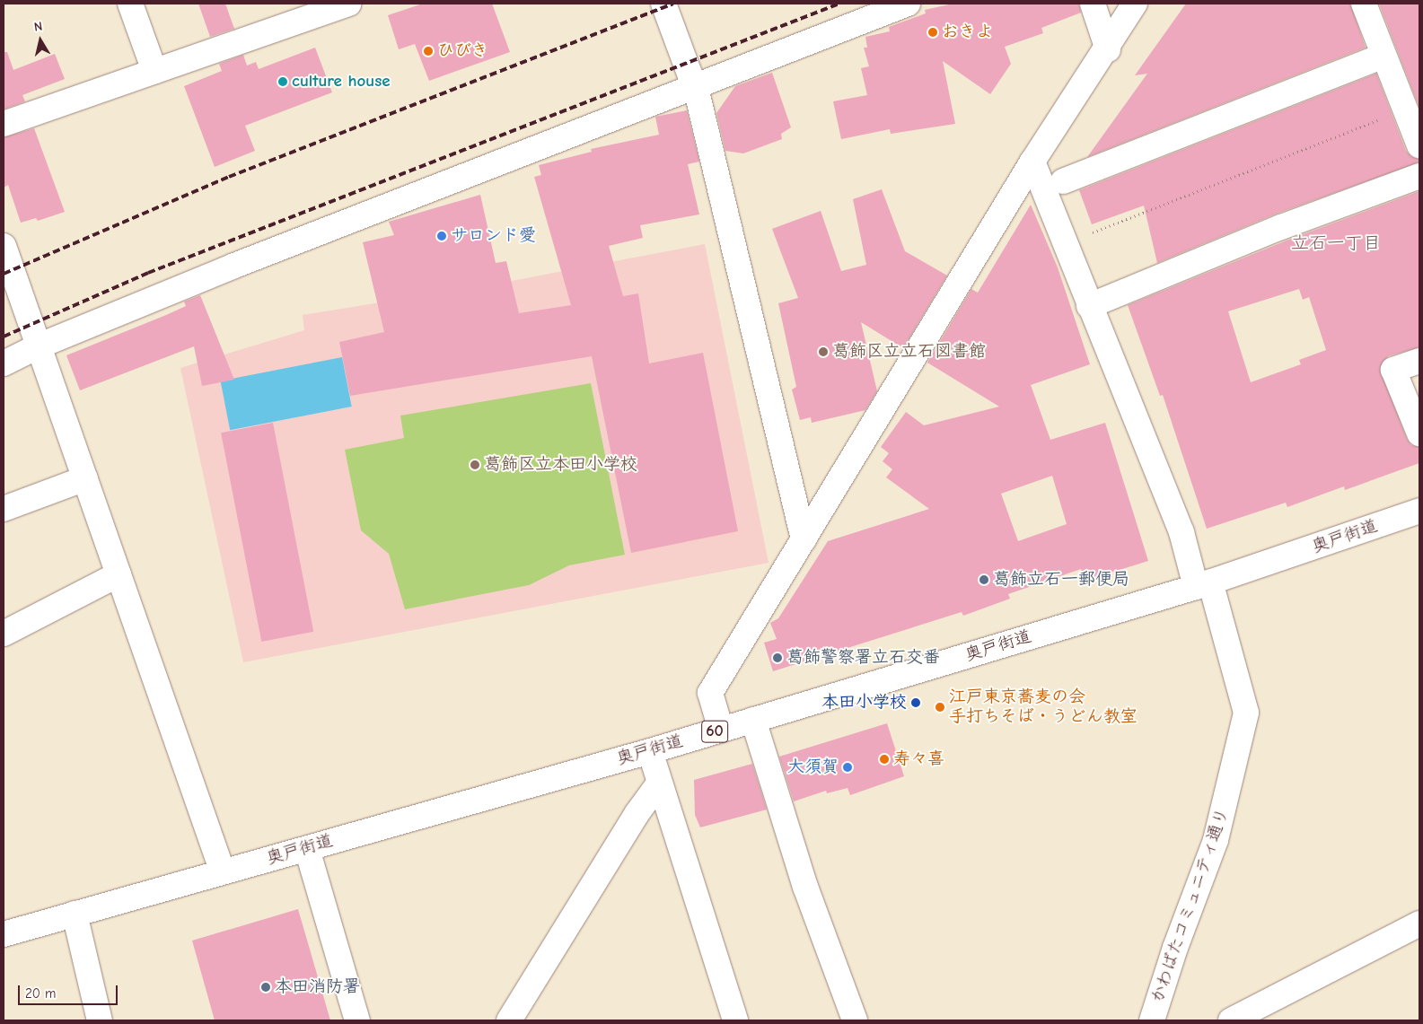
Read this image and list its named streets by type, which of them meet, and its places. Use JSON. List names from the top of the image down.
{
  "streets": {
    "street": ["奥戸街道", "60", "かわばたコミュニティ通り"]
  },
  "crossings": [
    ["奥戸街道", "かわばたコミュニティ通り"]
  ],
  "districts": ["立石一丁目"],
  "places": [
    "おきよ",
    "ひびき",
    "culture house",
    "サロンド愛",
    "葛飾区立立石図書館",
    "葛飾区立本田小学校",
    "葛飾立石一郵便局",
    "葛飾警察署立石交番",
    "本田小学校",
    "江戸東京蕎麦の会 手打ちそば・うどん教室",
    "寿々喜",
    "大須賀",
    "本田消防署"
  ],
  "scale_bar": "20 m",
  "north": "top"
}
